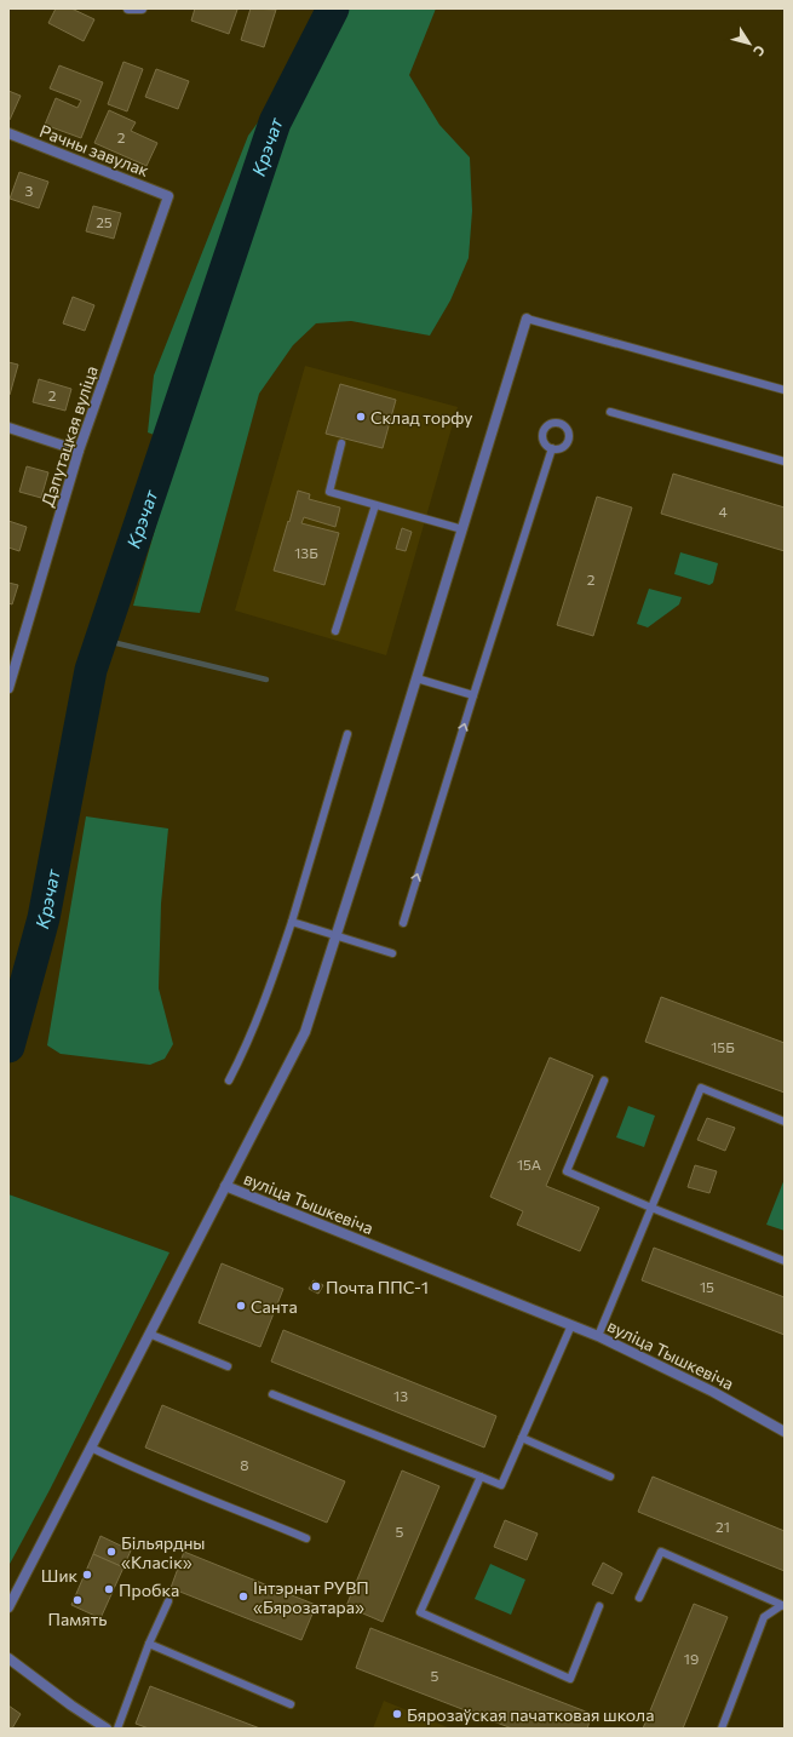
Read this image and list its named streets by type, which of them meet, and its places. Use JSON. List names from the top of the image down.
{
  "streets": {
    "street": ["Рачны завулак", "Дэпутацкая вуліца", "вуліца Тышкевіча"]
  },
  "crossings": [
    ["Рачны завулак", "Дэпутацкая вуліца"]
  ],
  "water": ["Крэчат"],
  "places": [
    "Склад торфу",
    "Почта ППС-1",
    "Санта",
    "Більярдны «Класік»",
    "Шик",
    "Пробка",
    "Інтэрнат РУВП «Бярозатара»",
    "Память",
    "Бярозаўская пачатковая школа"
  ],
  "house_numbers": [
    "2",
    "3",
    "25",
    "2",
    "4",
    "13Б",
    "2",
    "15Б",
    "15А",
    "15",
    "13",
    "8",
    "21",
    "5",
    "19",
    "5"
  ],
  "north": "bottom right"
}
